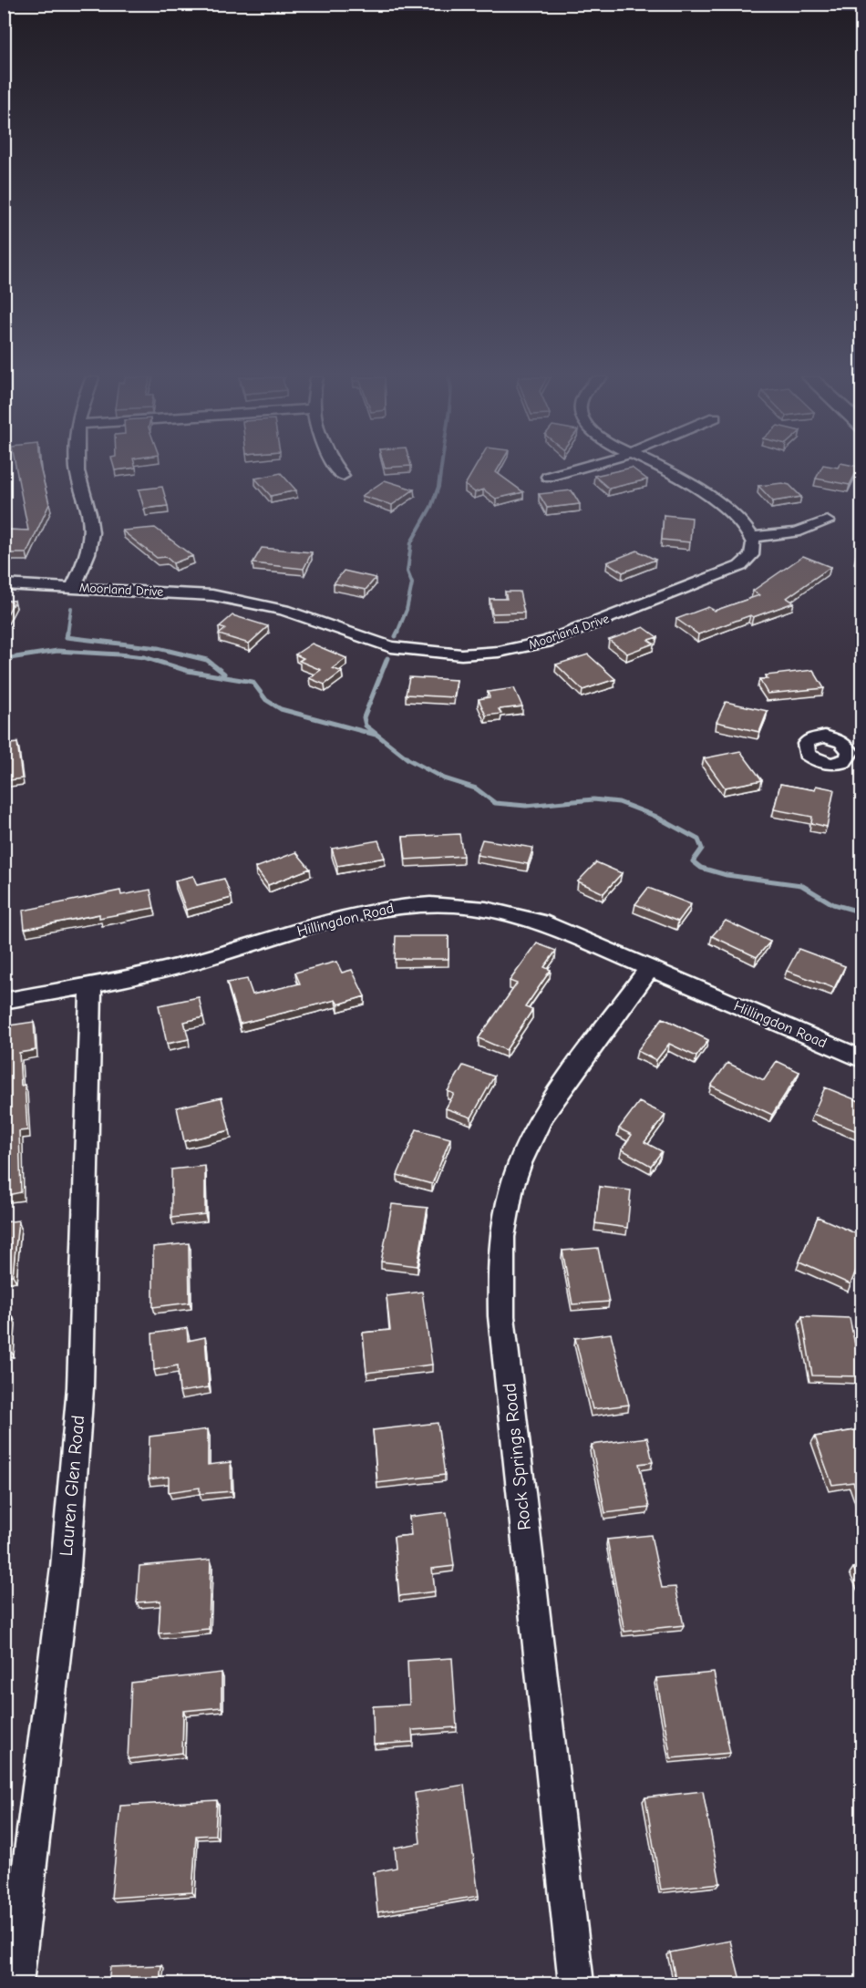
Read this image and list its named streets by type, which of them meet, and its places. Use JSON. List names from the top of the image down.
{
  "streets": {
    "street": [
      "Moorland Drive",
      "Hillingdon Road",
      "Rock Springs Road",
      "Lauren Glen Road"
    ]
  },
  "crossings": [
    ["Hillingdon Road", "Rock Springs Road"],
    ["Hillingdon Road", "Lauren Glen Road"]
  ]
}
